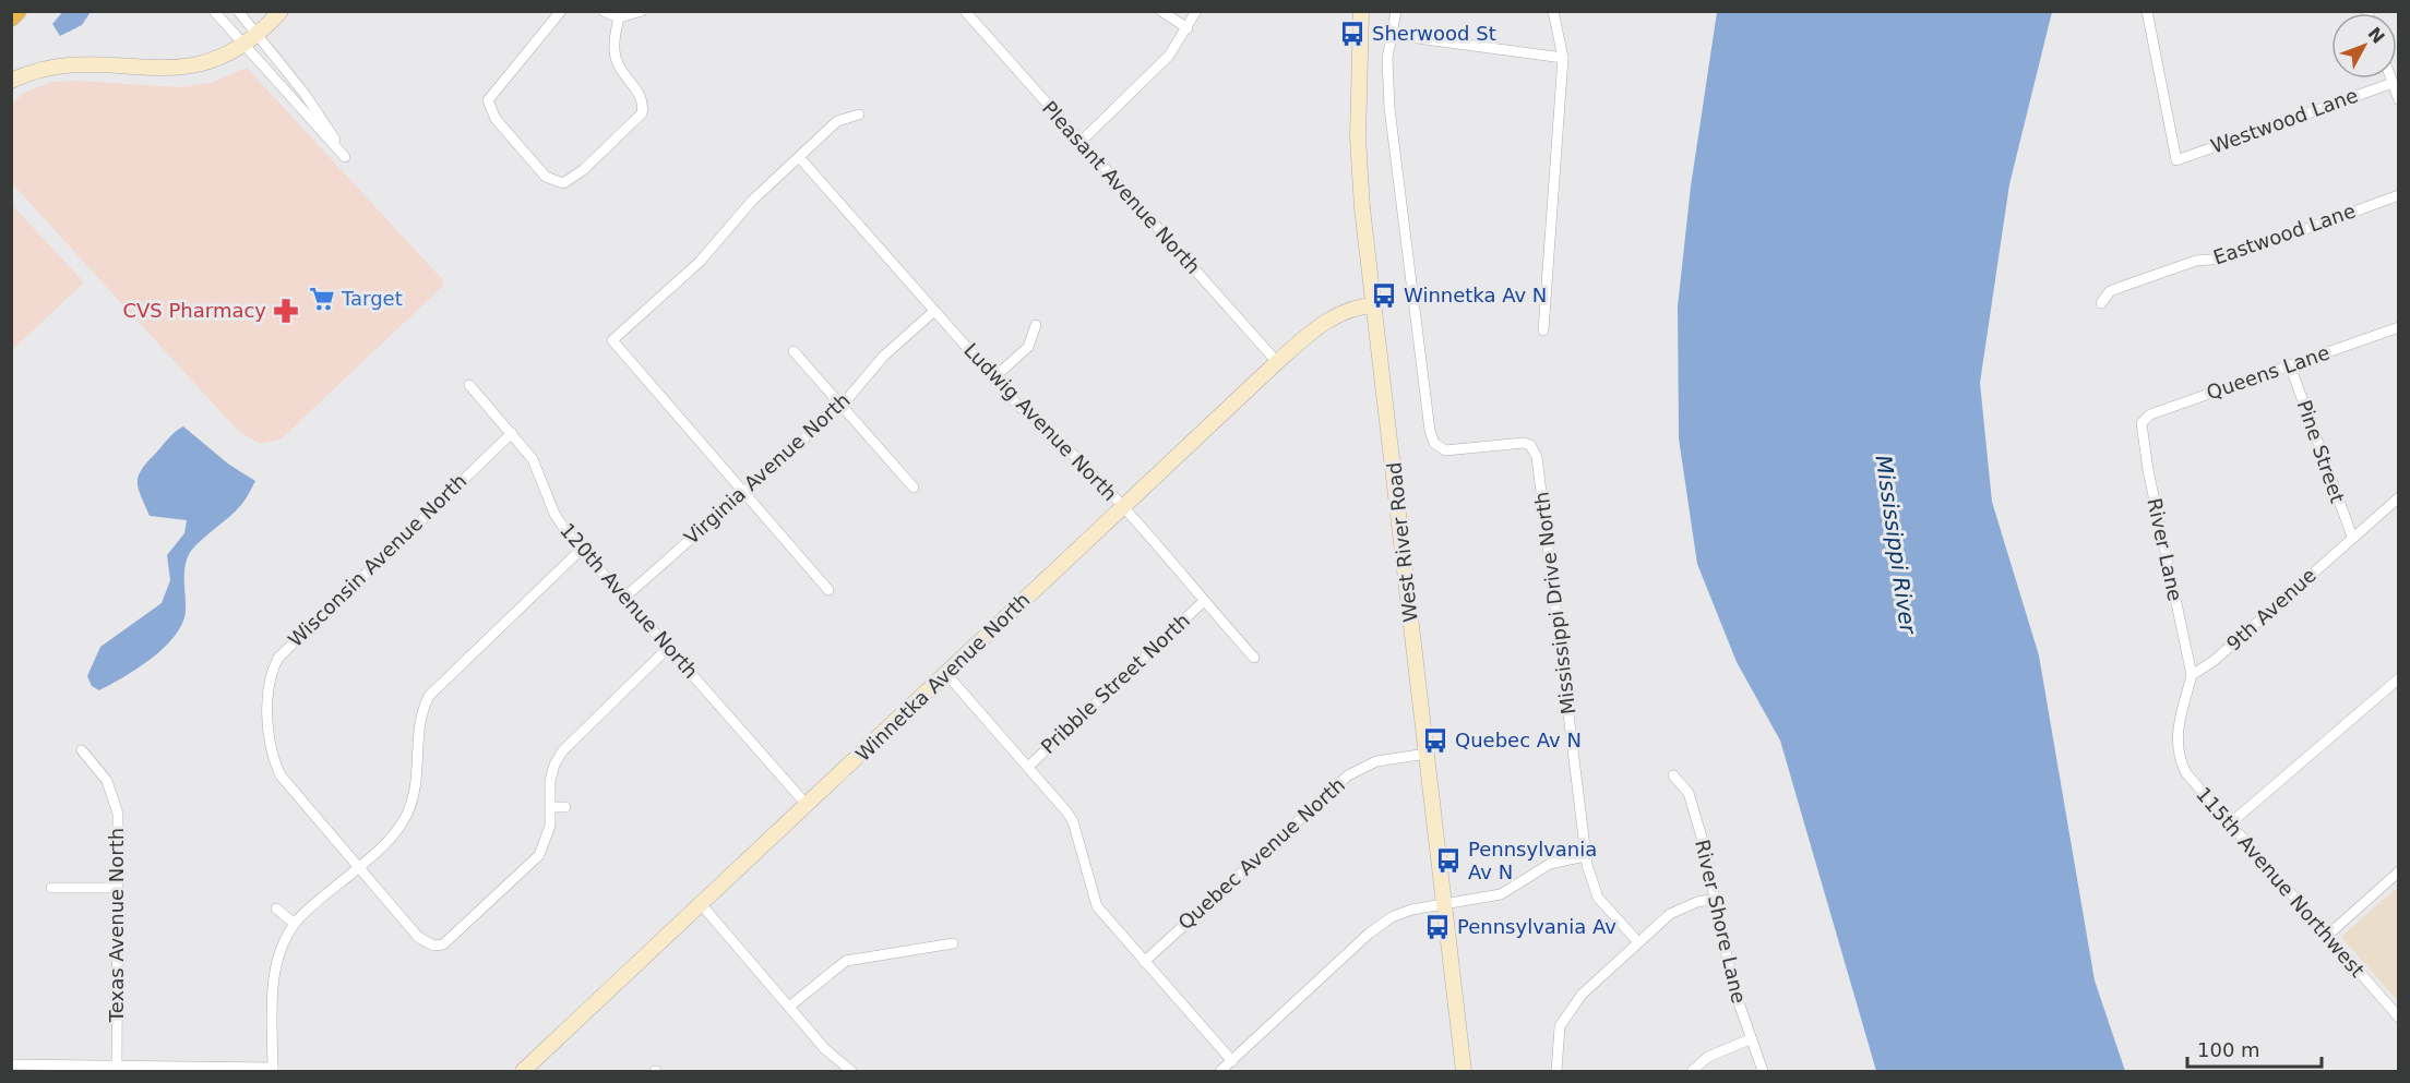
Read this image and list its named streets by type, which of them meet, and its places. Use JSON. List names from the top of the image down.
{
  "streets": {
    "street": [
      "Westwood Lane",
      "Pleasant Avenue North",
      "Eastwood Lane",
      "Queens Lane",
      "Ludwig Avenue North",
      "Pine Street",
      "Virginia Avenue North",
      "West River Road",
      "River Lane",
      "Wisconsin Avenue North",
      "120th Avenue North",
      "Mississippi Drive North",
      "9th Avenue",
      "Winnetka Avenue North",
      "Pribble Street North",
      "Quebec Avenue North",
      "115th Avenue Northwest",
      "River Shore Lane",
      "Texas Avenue North"
    ]
  },
  "crossings": [
    ["Pleasant Avenue North", "Winnetka Avenue North"],
    ["Queens Lane", "Pine Street"],
    ["Queens Lane", "River Lane"],
    ["Ludwig Avenue North", "Virginia Avenue North"],
    ["Ludwig Avenue North", "Winnetka Avenue North"],
    ["Ludwig Avenue North", "Pribble Street North"],
    ["Pine Street", "9th Avenue"],
    ["Virginia Avenue North", "120th Avenue North"],
    ["West River Road", "Winnetka Avenue North"],
    ["West River Road", "Quebec Avenue North"],
    ["River Lane", "9th Avenue"],
    ["River Lane", "115th Avenue Northwest"],
    ["Wisconsin Avenue North", "120th Avenue North"],
    ["120th Avenue North", "Winnetka Avenue North"],
    ["9th Avenue", "115th Avenue Northwest"]
  ],
  "water": ["Mississippi River"],
  "places": {
    "bus stop": [
      "Sherwood St",
      "Winnetka Av N",
      "Quebec Av N",
      "Pennsylvania Av N",
      "Pennsylvania Av"
    ],
    "supermarket": ["Target"],
    "pharmacy": ["CVS Pharmacy"]
  },
  "scale_bar": "100 m",
  "north": "top right"
}
